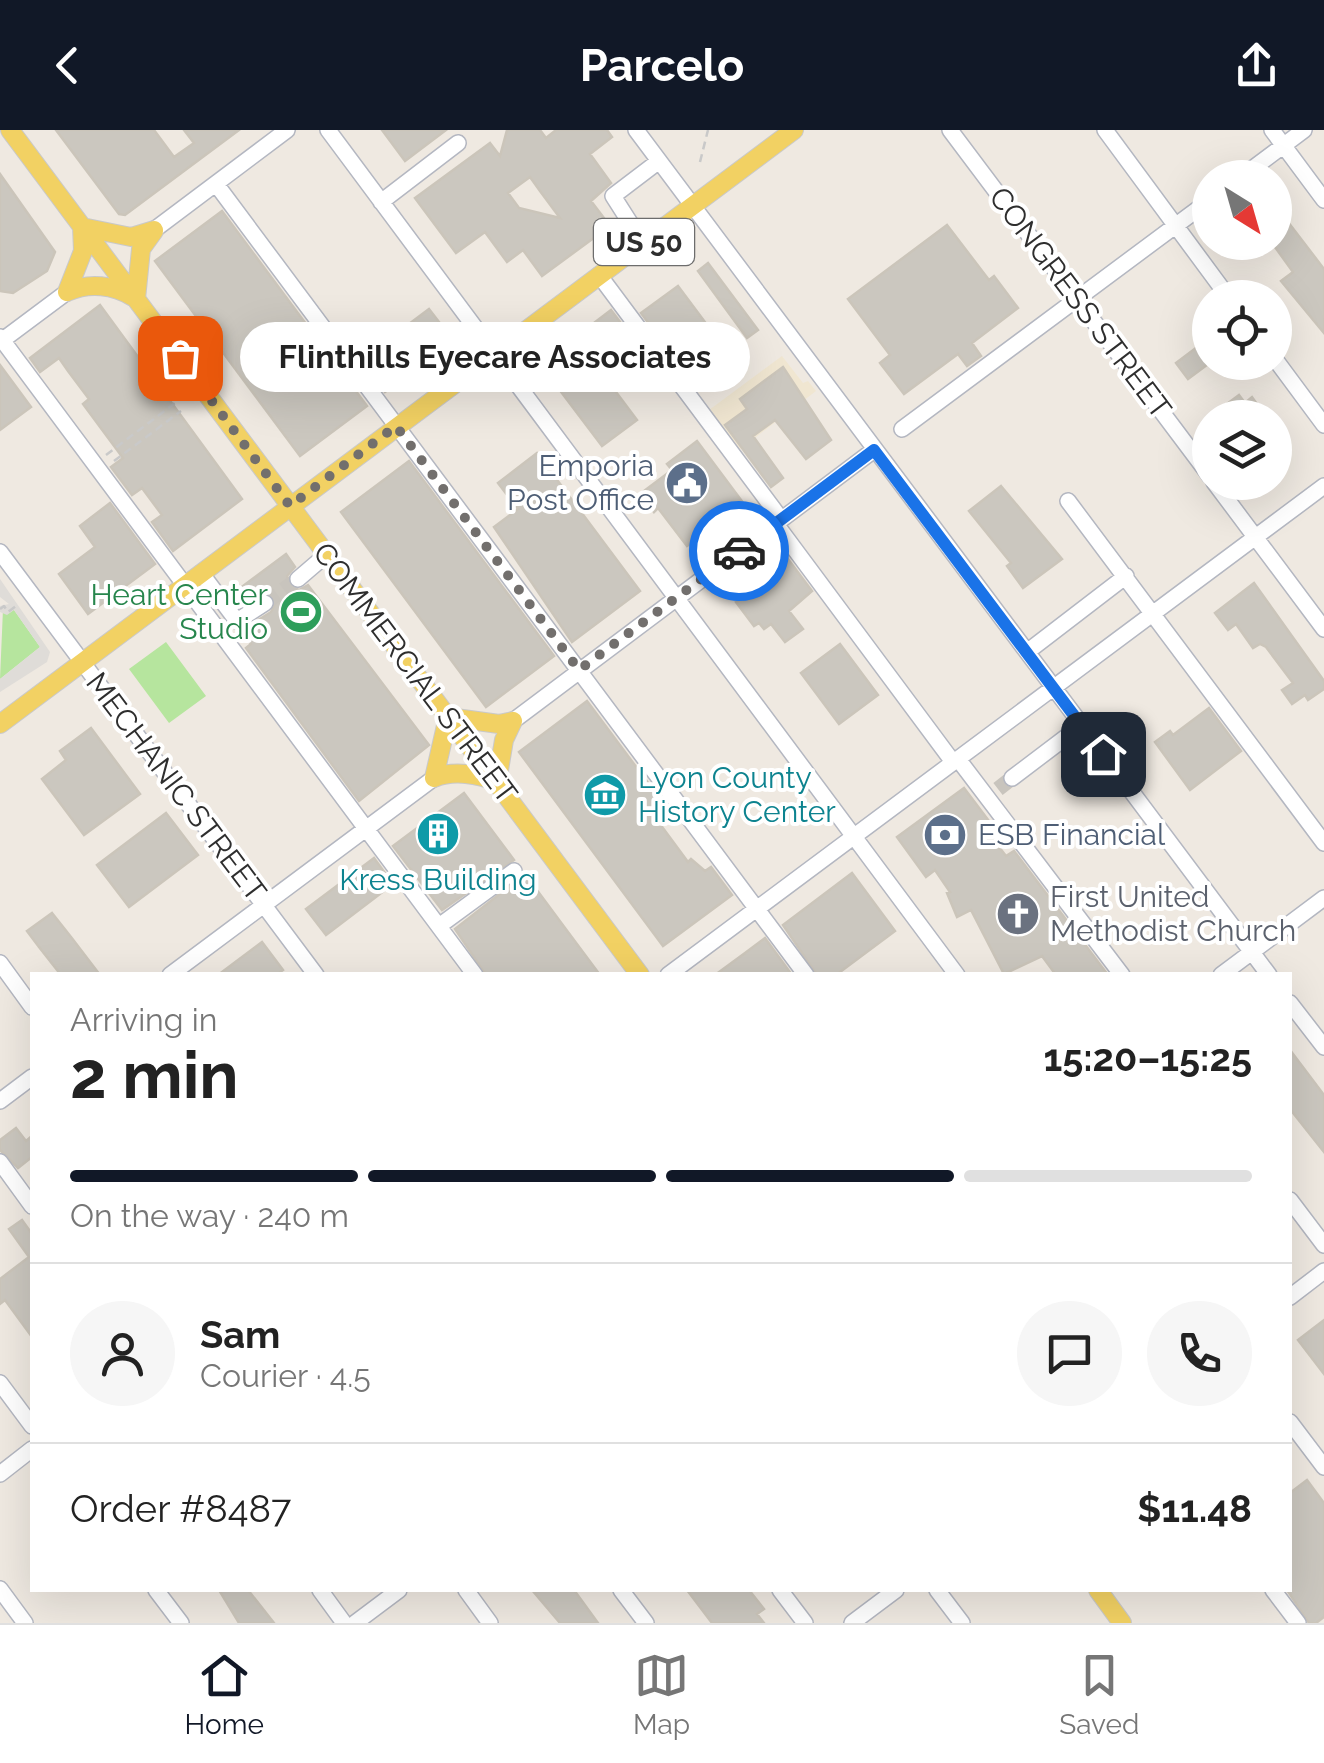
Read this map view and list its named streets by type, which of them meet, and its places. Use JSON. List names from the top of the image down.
{
  "streets": {
    "main road": ["US 50", "COMMERCIAL STREET"],
    "street": ["CONGRESS STREET", "MECHANIC STREET"]
  },
  "crossings": [
    ["US 50", "COMMERCIAL STREET"],
    ["US 50", "MECHANIC STREET"]
  ],
  "places": {
    "other": ["Flinthills Eyecare Associates"],
    "public building": ["Emporia Post Office"],
    "sports": ["Heart Center Studio"],
    "museum": ["Lyon County History Center"],
    "building": ["Kress Building"],
    "bank": ["ESB Financial"],
    "church": ["First United Methodist Church"]
  },
  "north": "bottom right",
  "page": {
    "header": "Parcelo",
    "bubble": "Flinthills Eyecare Associates",
    "heading": ["2 min", "Arriving in", "15:20–15:25"],
    "panel": [
      "Sam",
      "Courier · 4.5",
      "Order #8487",
      "$11.48"
    ],
    "bar": "On the way · 240 m",
    "tabs": ["Home", "Map", "Saved"]
  }
}
